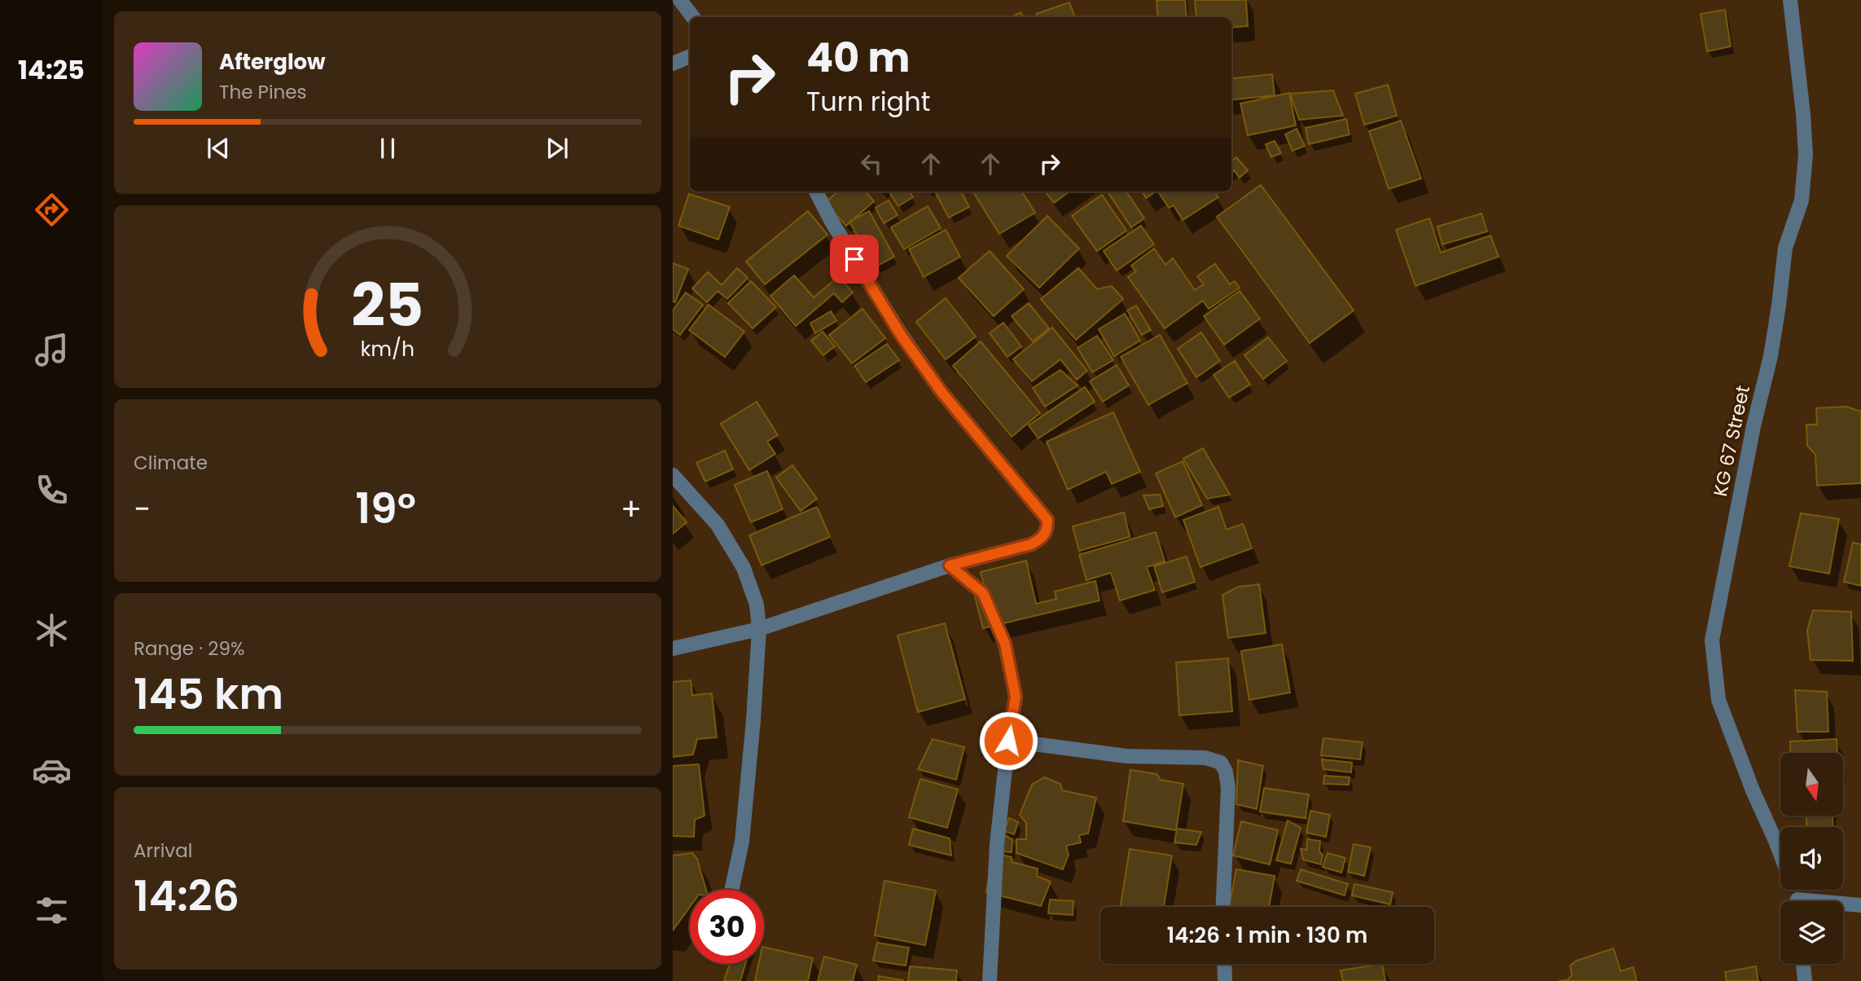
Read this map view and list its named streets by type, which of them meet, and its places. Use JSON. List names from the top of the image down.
{
  "streets": {
    "street": ["KG 67 Street"]
  },
  "north": "bottom",
  "page": {
    "tabs": "14:25",
    "turn": ["40 m", "Turn right"],
    "song": ["Afterglow", "The Pines"],
    "tile": [
      "Climate",
      ["Range · 29%", "145 km"],
      ["Arrival", "14:26"]
    ],
    "heat": ["−", "19°", "+"],
    "limit": "30",
    "trip": "14:26 · 1 min · 130 m",
    "gauge": ["25", "km/h"]
  }
}
